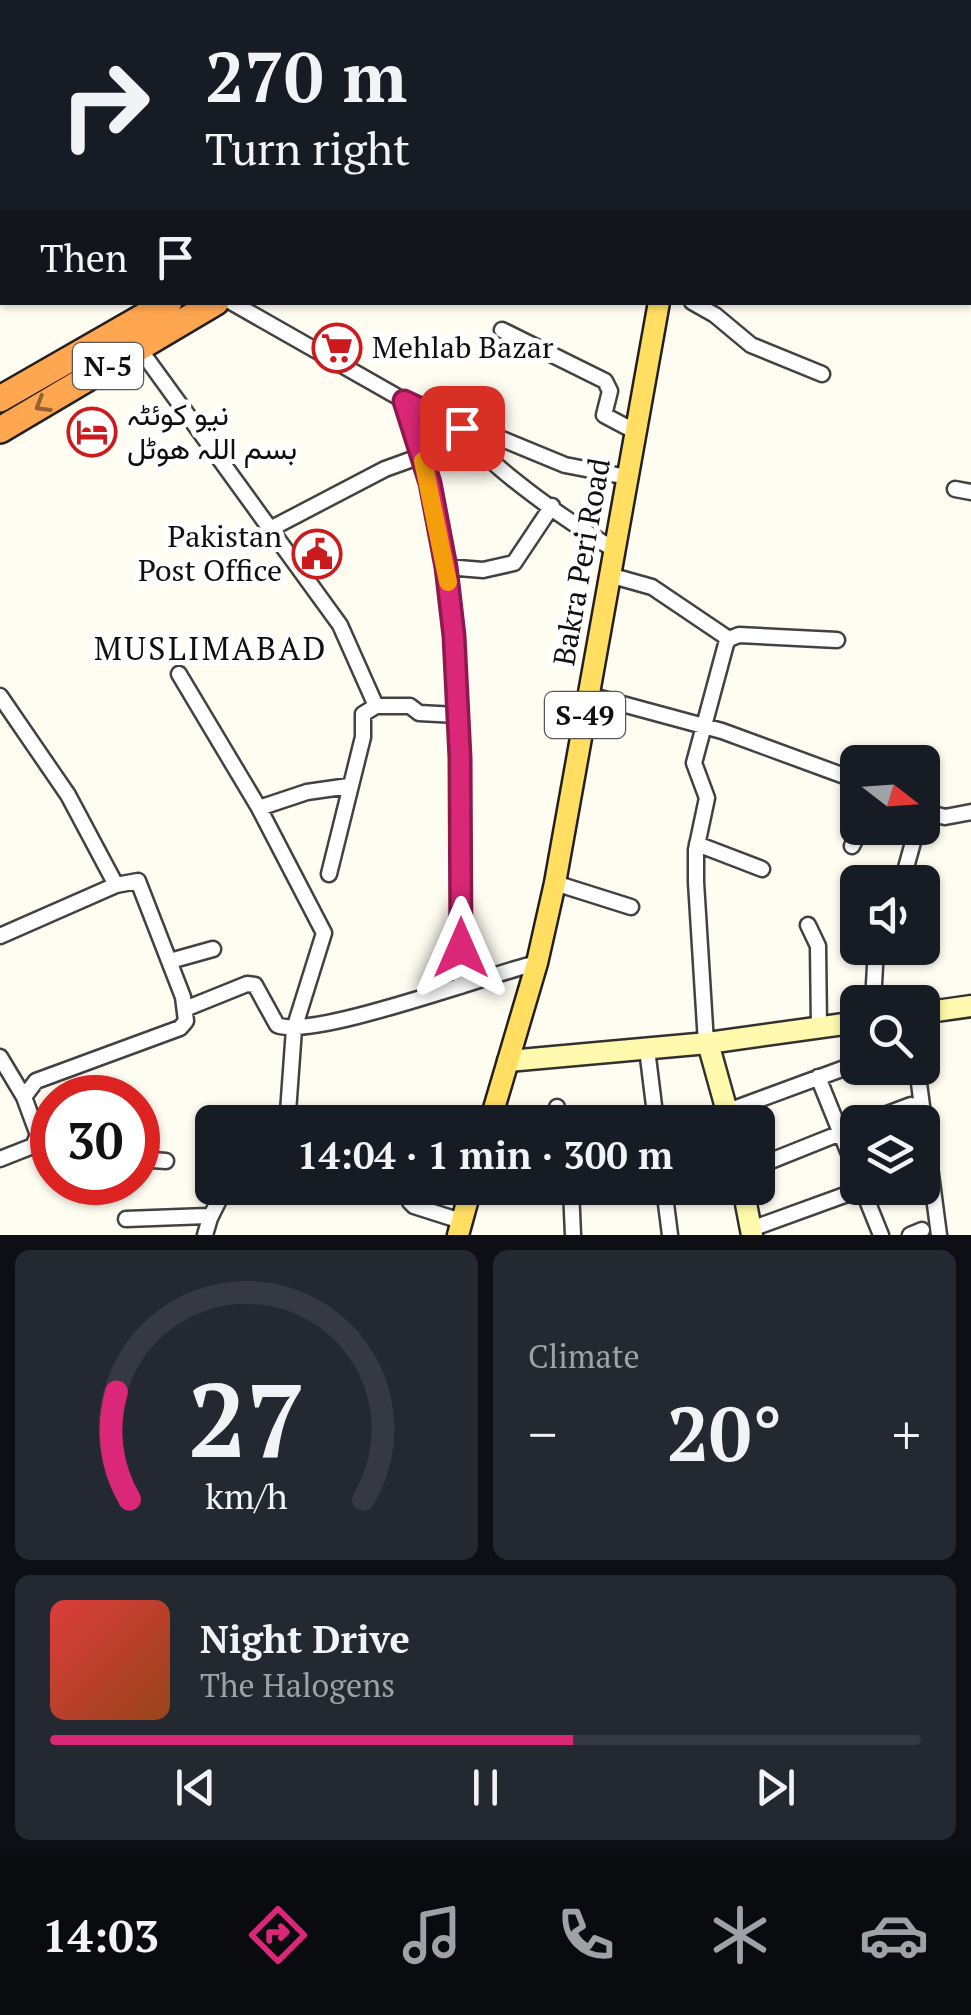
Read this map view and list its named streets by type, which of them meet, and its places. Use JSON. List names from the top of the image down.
{
  "streets": {
    "highway": ["N-5"],
    "main road": ["Bakra Peri Road", "S-49"]
  },
  "districts": ["MUSLIMABAD"],
  "places": {
    "supermarket": ["Mehlab Bazar"],
    "hotel": ["نیو کوئٹہ بسم اللہ ھوٹل"],
    "public building": ["Pakistan Post Office"]
  },
  "north": "right",
  "page": {
    "turn": ["270 m", "Turn right"],
    "then": "Then",
    "limit": "30",
    "trip": "14:04 · 1 min · 300 m",
    "tile": "Climate",
    "heat": ["−", "20°", "+"],
    "song": ["Night Drive", "The Halogens"],
    "tabs": "14:03",
    "gauge": ["27", "km/h"]
  }
}
